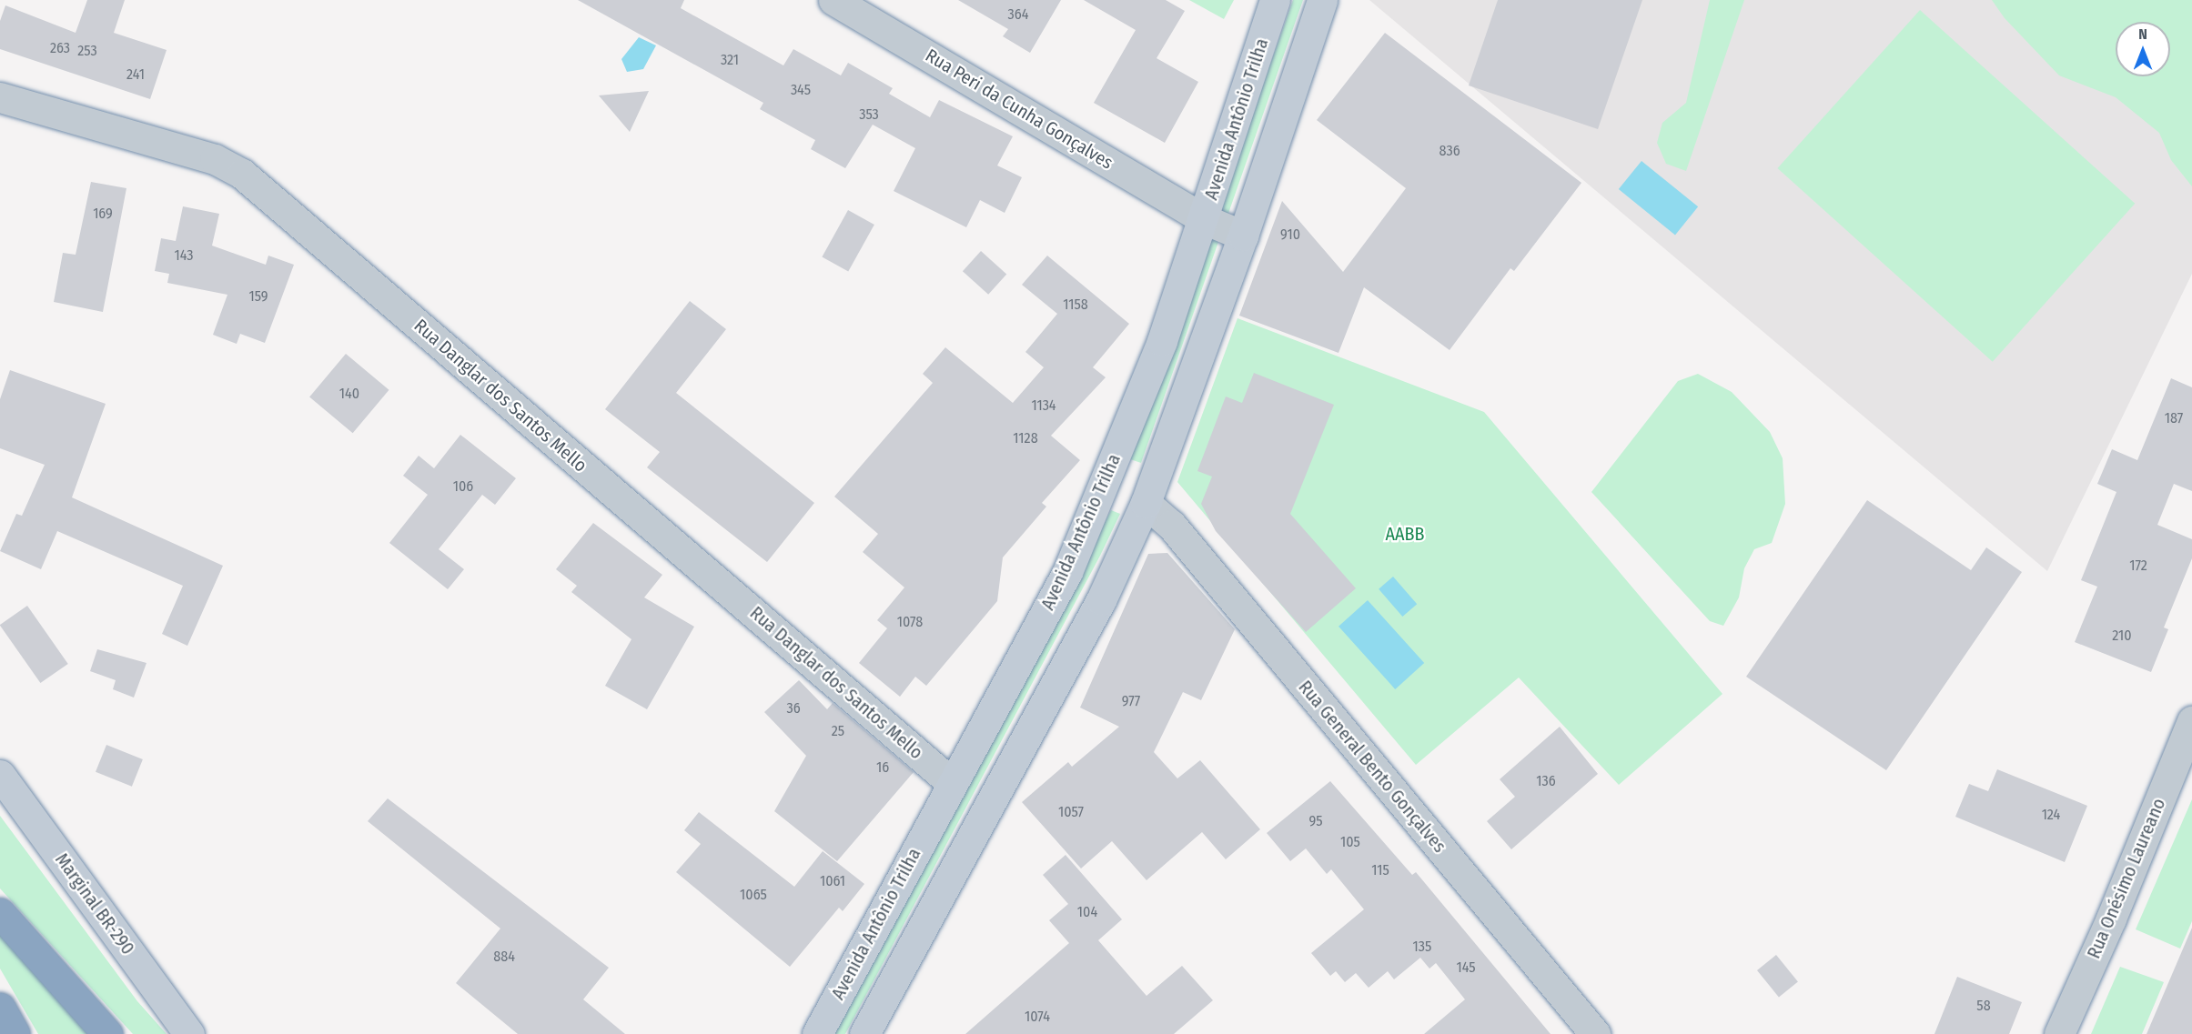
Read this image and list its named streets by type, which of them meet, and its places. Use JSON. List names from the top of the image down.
{
  "streets": {
    "main road": ["Avenida Antônio Trilha", "Marginal BR-290"],
    "street": [
      "Rua Peri da Cunha Gonçalves",
      "Rua Danglar dos Santos Mello",
      "Rua General Bento Gonçalves",
      "Rua Onésimo Laureano"
    ]
  },
  "crossings": [
    ["Rua Peri da Cunha Gonçalves", "Avenida Antônio Trilha"],
    ["Avenida Antônio Trilha", "Rua Danglar dos Santos Mello"]
  ],
  "parks": ["AABB"],
  "house_numbers": [
    "364",
    "263",
    "253",
    "321",
    "241",
    "345",
    "353",
    "836",
    "169",
    "910",
    "143",
    "159",
    "1158",
    "140",
    "1134",
    "187",
    "1128",
    "106",
    "172",
    "1078",
    "210",
    "977",
    "36",
    "25",
    "16",
    "136",
    "1057",
    "124",
    "95",
    "105",
    "115",
    "1061",
    "1065",
    "104",
    "135",
    "884",
    "145",
    "58",
    "1074"
  ],
  "north": "top"
}
